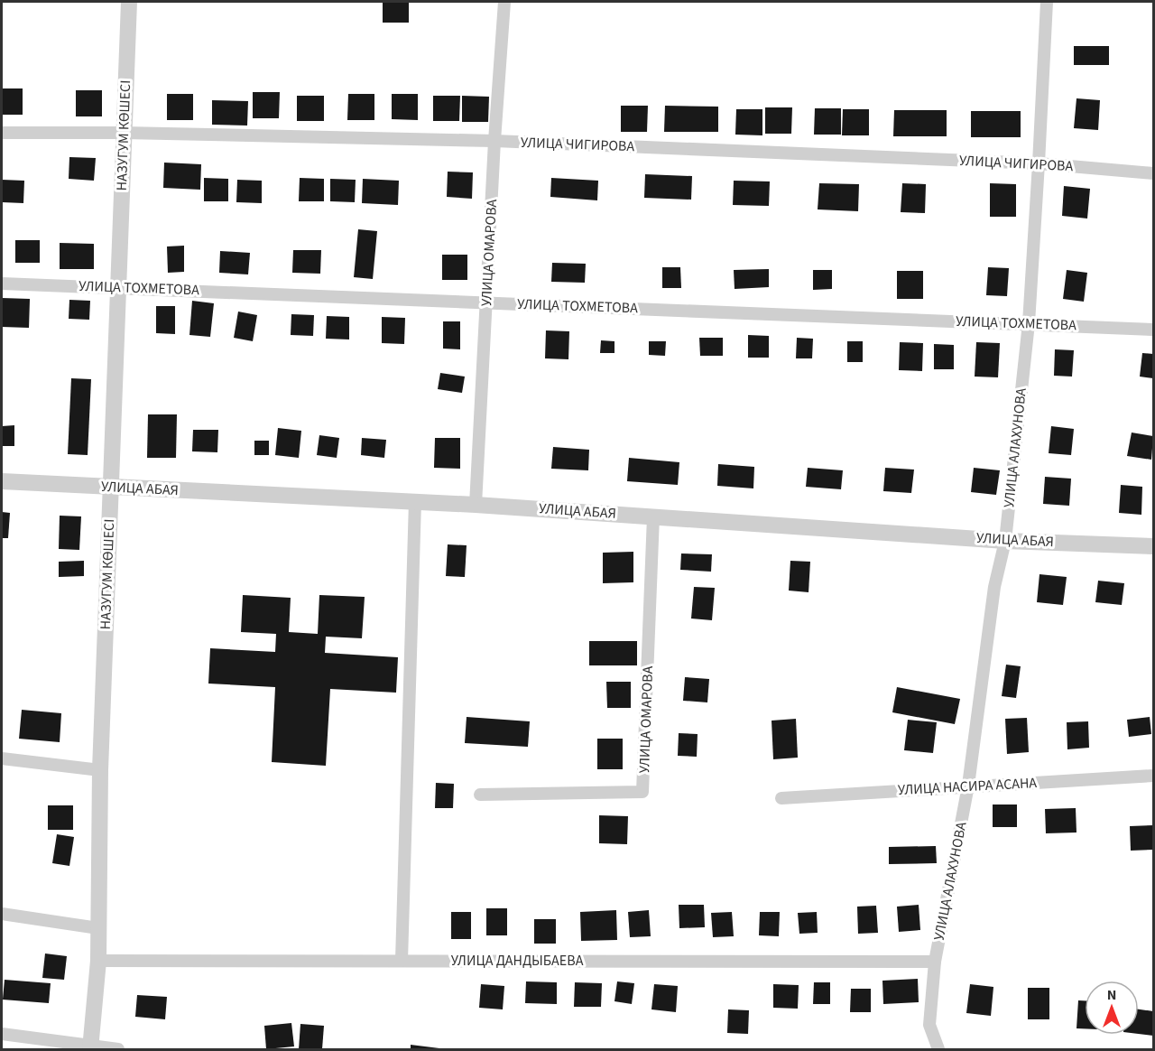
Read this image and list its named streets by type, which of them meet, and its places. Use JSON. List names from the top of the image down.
{
  "streets": {
    "street": [
      "НАЗУГУМ КӨШЕСІ",
      "УЛИЦА ЧИГИРОВА",
      "УЛИЦА ОМАРОВА",
      "УЛИЦА ТОХМЕТОВА",
      "УЛИЦА АЛАХУНОВА",
      "УЛИЦА АБАЯ",
      "УЛИЦА НАСИРА АСАНА",
      "УЛИЦА ДАНДЫБАЕВА"
    ]
  },
  "crossings": [
    ["НАЗУГУМ КӨШЕСІ", "УЛИЦА ЧИГИРОВА"],
    ["НАЗУГУМ КӨШЕСІ", "УЛИЦА ТОХМЕТОВА"],
    ["НАЗУГУМ КӨШЕСІ", "УЛИЦА АБАЯ"],
    ["НАЗУГУМ КӨШЕСІ", "УЛИЦА ДАНДЫБАЕВА"],
    ["УЛИЦА ЧИГИРОВА", "УЛИЦА ОМАРОВА"],
    ["УЛИЦА ЧИГИРОВА", "УЛИЦА АЛАХУНОВА"],
    ["УЛИЦА ОМАРОВА", "УЛИЦА ТОХМЕТОВА"],
    ["УЛИЦА ОМАРОВА", "УЛИЦА АБАЯ"],
    ["УЛИЦА ТОХМЕТОВА", "УЛИЦА АЛАХУНОВА"],
    ["УЛИЦА АЛАХУНОВА", "УЛИЦА АБАЯ"],
    ["УЛИЦА АЛАХУНОВА", "УЛИЦА НАСИРА АСАНА"],
    ["УЛИЦА АЛАХУНОВА", "УЛИЦА ДАНДЫБАЕВА"]
  ],
  "north": "top"
}
